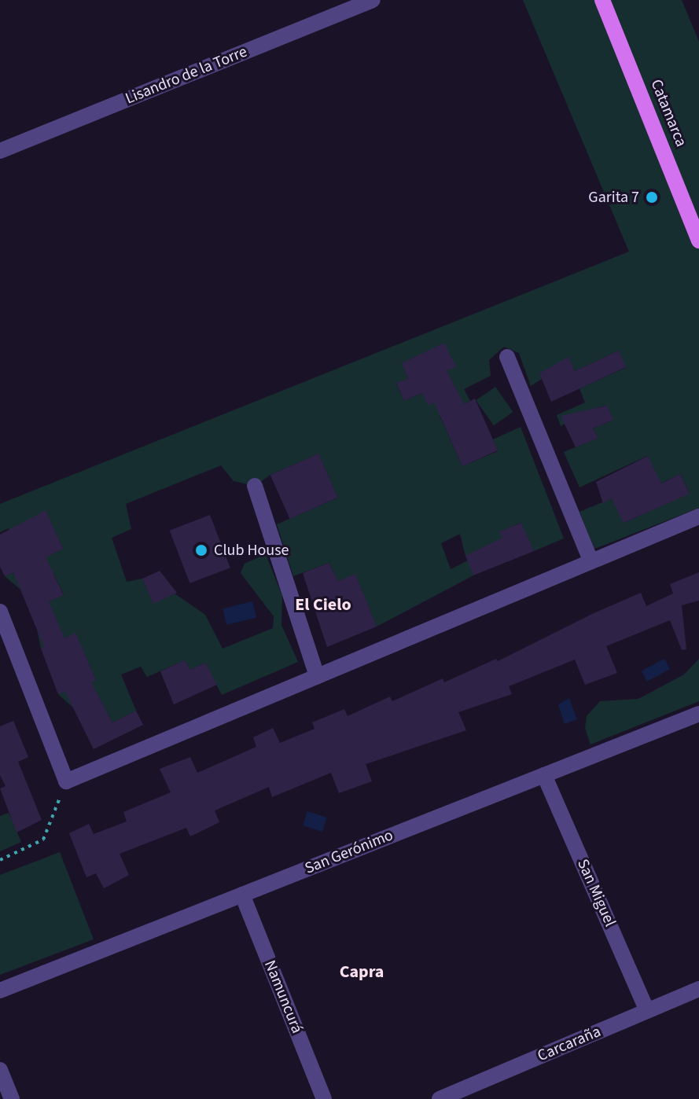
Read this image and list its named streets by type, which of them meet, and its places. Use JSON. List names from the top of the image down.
{
  "streets": {
    "main road": ["Catamarca"],
    "street": [
      "Lisandro de la Torre",
      "San Gerónimo",
      "San Miguel",
      "Namuncurá",
      "Carcaraña"
    ]
  },
  "crossings": [
    ["San Gerónimo", "San Miguel"],
    ["San Gerónimo", "Namuncurá"],
    ["San Miguel", "Carcaraña"]
  ],
  "districts": ["El Cielo", "Capra"],
  "places": ["Garita 7", "Club House"]
}
